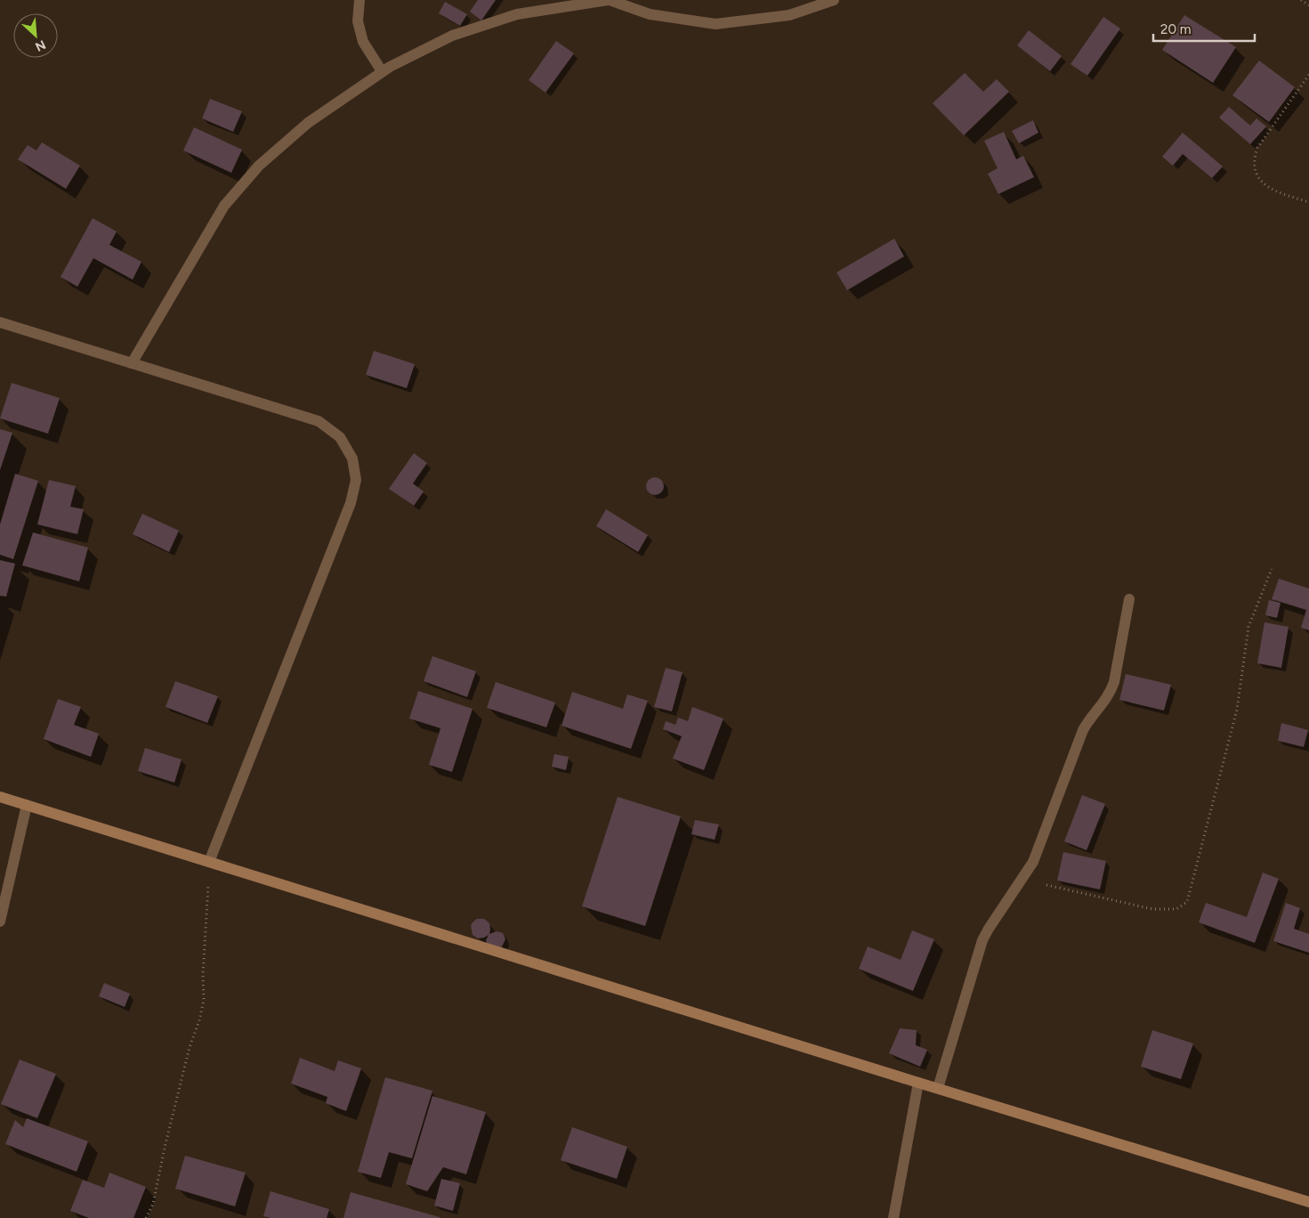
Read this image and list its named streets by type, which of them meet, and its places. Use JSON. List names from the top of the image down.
{
  "scale_bar": "20 m",
  "north": "bottom right"
}
